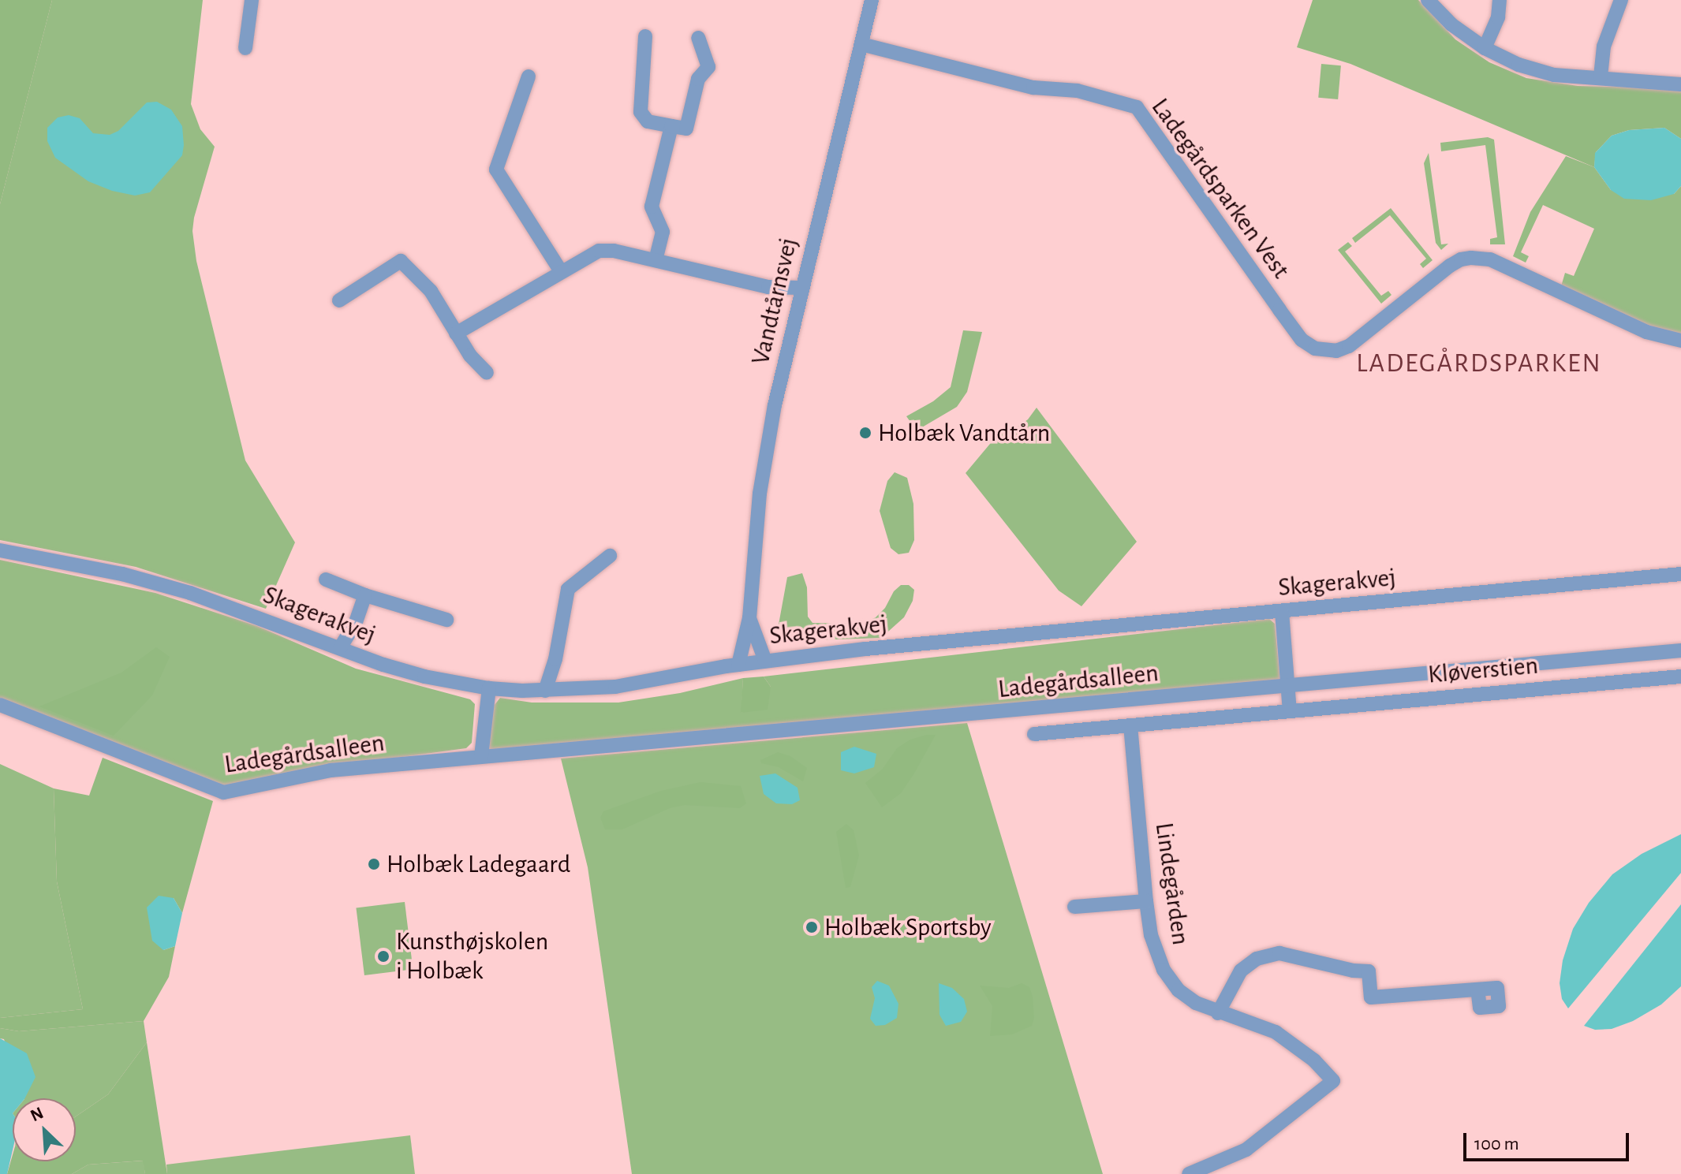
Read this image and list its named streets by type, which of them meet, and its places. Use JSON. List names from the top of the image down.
{
  "streets": {
    "street": [
      "Ladegårdsparken Vest",
      "Vandtårnsvej",
      "Skagerakvej",
      "Kløverstien",
      "Ladegårdsalleen",
      "Lindegården"
    ]
  },
  "crossings": [
    ["Ladegårdsparken Vest", "Vandtårnsvej"],
    ["Vandtårnsvej", "Skagerakvej"],
    ["Kløverstien", "Lindegården"]
  ],
  "districts": ["LADEGÅRDSPARKEN"],
  "places": [
    "Holbæk Vandtårn",
    "Holbæk Ladegaard",
    "Holbæk Sportsby",
    "Kunsthøjskolen i Holbæk"
  ],
  "scale_bar": "100 m",
  "north": "top left"
}
